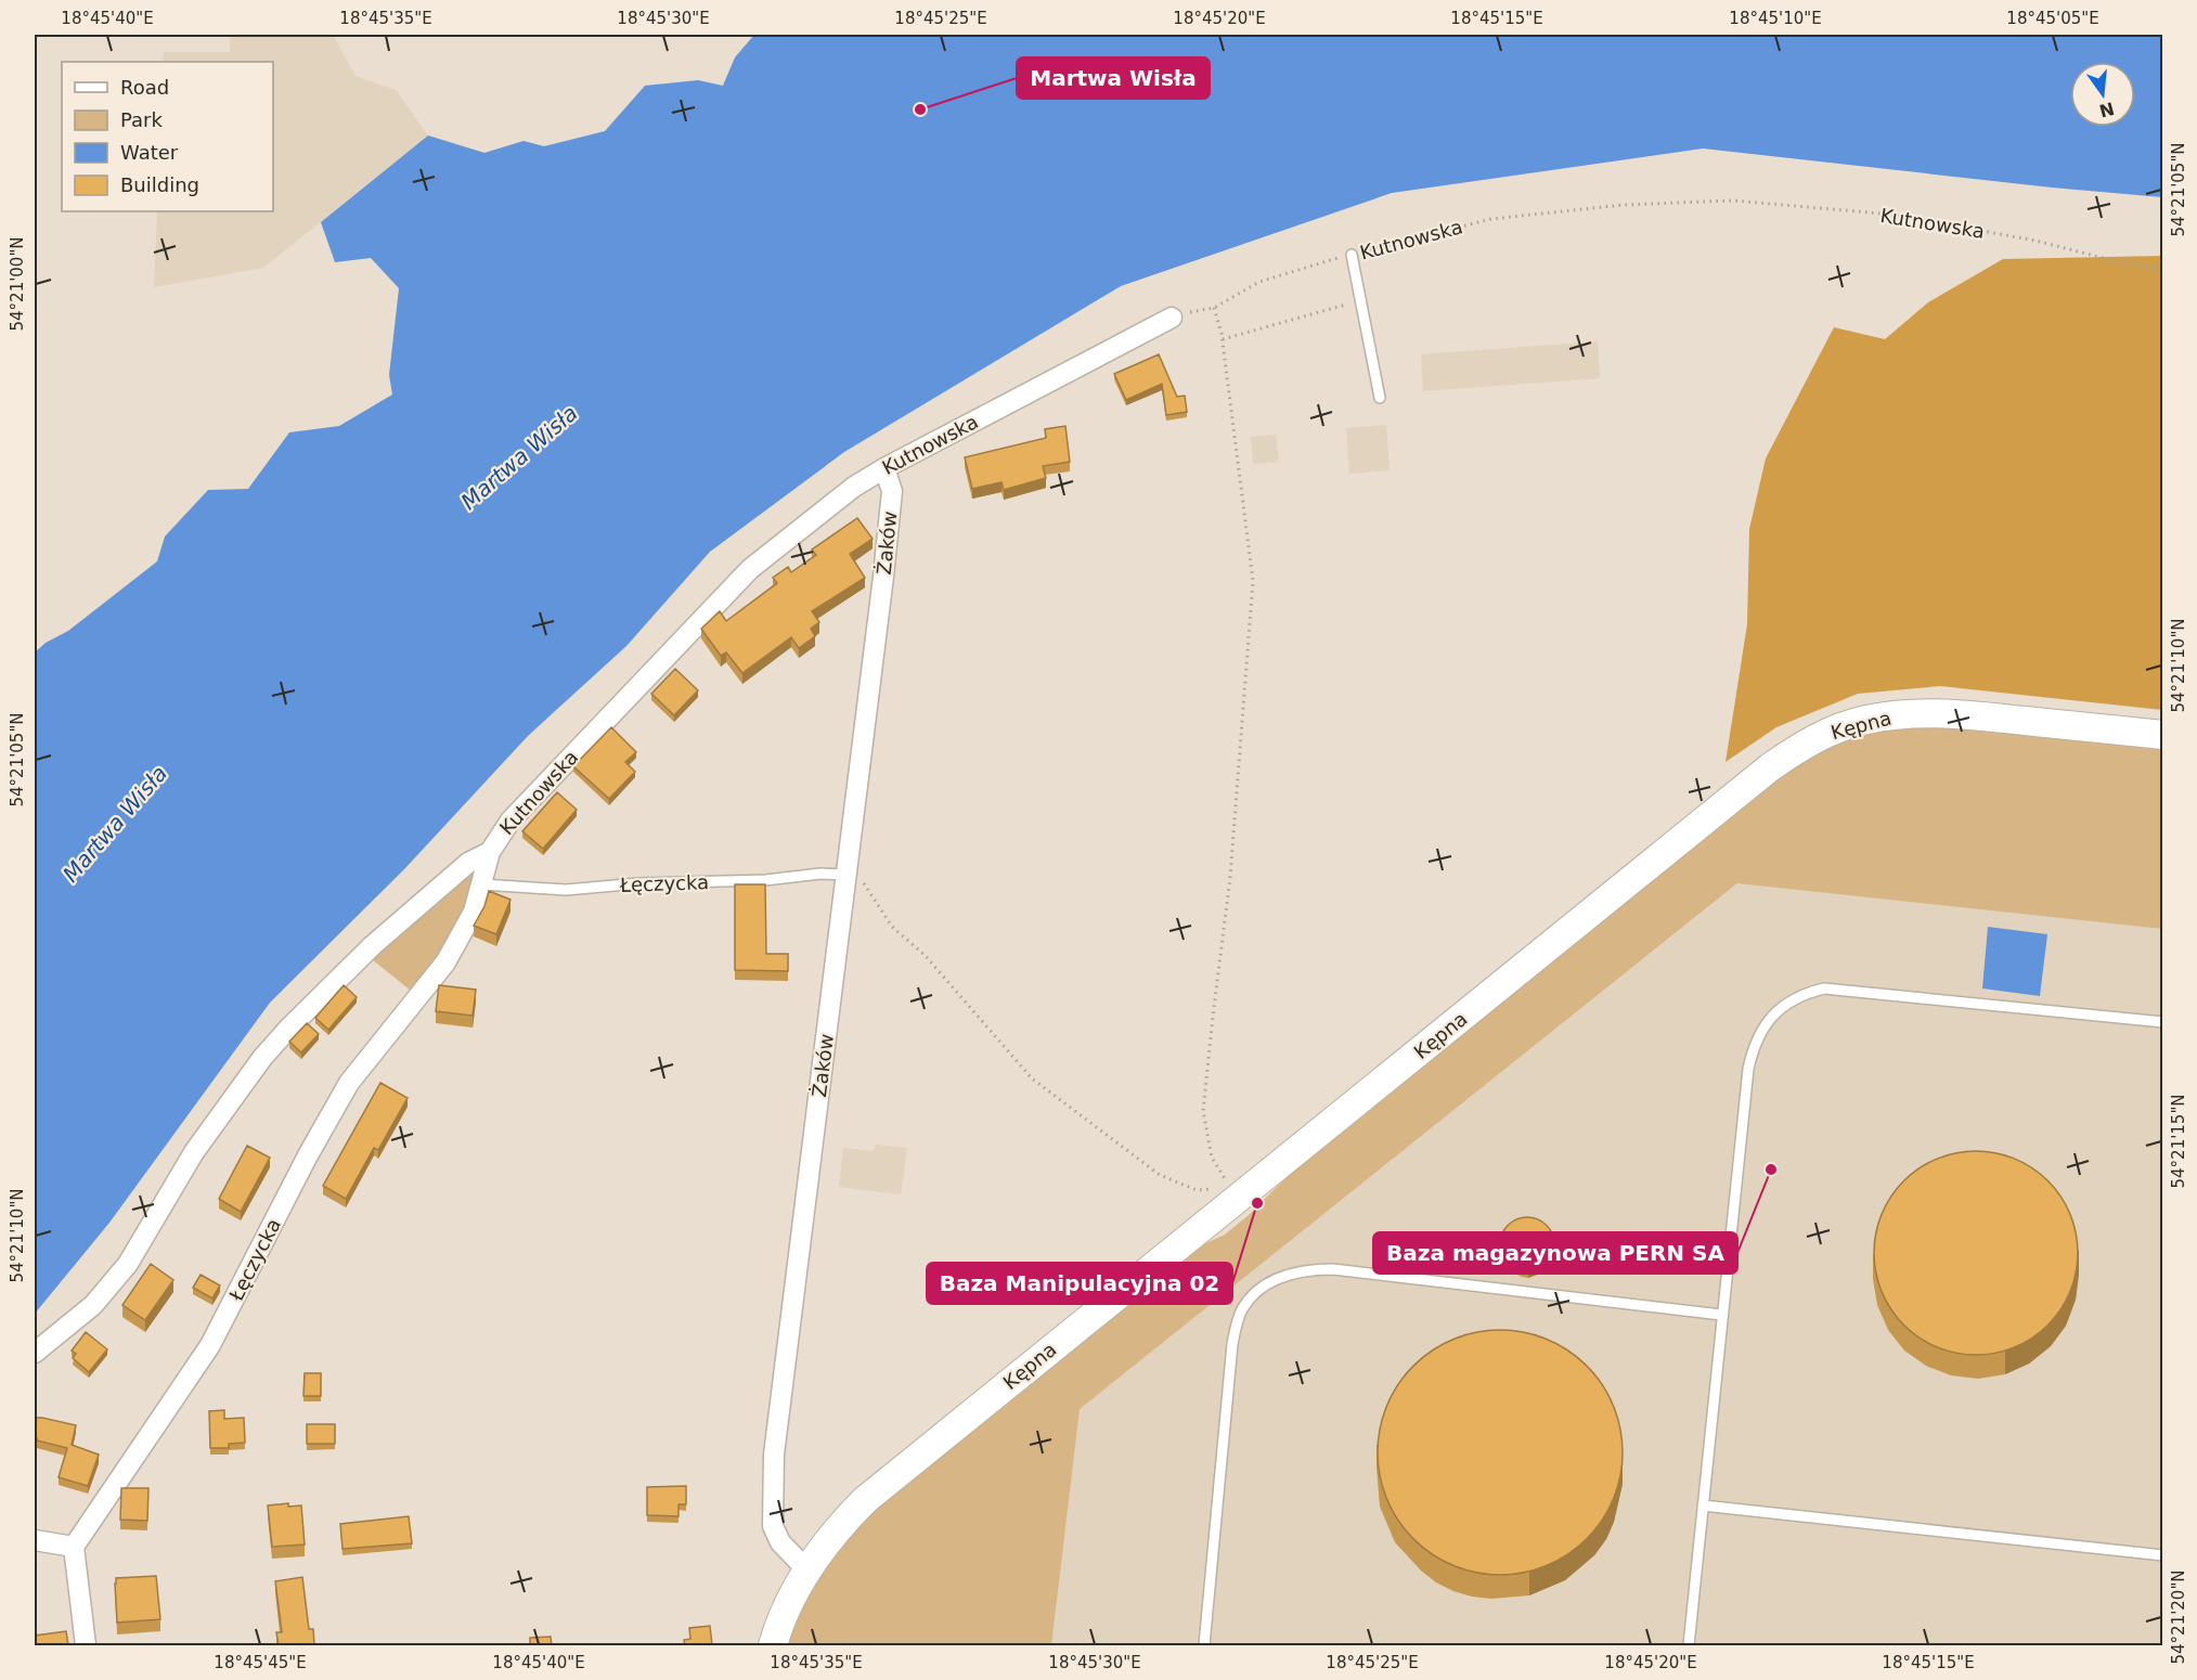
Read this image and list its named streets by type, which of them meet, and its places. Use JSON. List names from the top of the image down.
{
  "streets": {
    "street": [
      "Kutnowska",
      "Żaków",
      "Kępna",
      "Łęczycka"
    ]
  },
  "crossings": [
    ["Kutnowska", "Żaków"],
    ["Kutnowska", "Łęczycka"],
    ["Żaków", "Kępna"],
    ["Żaków", "Łęczycka"]
  ],
  "water": ["Martwa Wisła"],
  "places": ["Martwa Wisła", "Baza magazynowa PERN SA", "Baza Manipulacyjna 02"],
  "legend": [
    "Road",
    "Park",
    "Water",
    "Building"
  ],
  "north": "bottom",
  "coordinates": [
    "18°45'40\"E",
    "18°45'35\"E",
    "18°45'30\"E",
    "18°45'25\"E",
    "18°45'20\"E",
    "18°45'15\"E",
    "18°45'10\"E",
    "18°45'05\"E",
    "54°21'05\"N",
    "54°21'00\"N",
    "54°21'10\"N",
    "54°21'15\"N",
    "54°21'20\"N",
    "18°45'45\"E"
  ]
}
